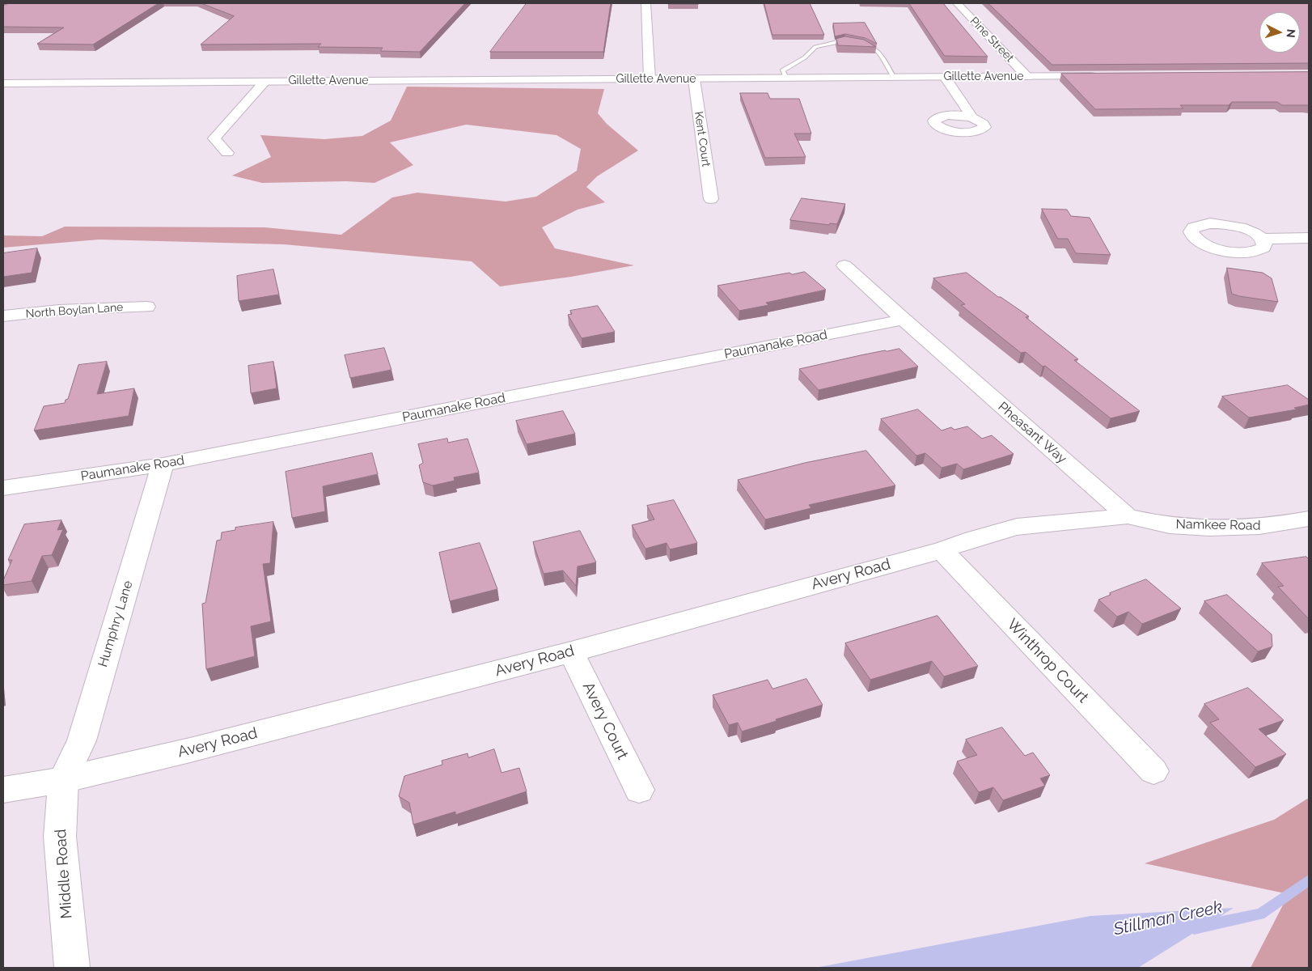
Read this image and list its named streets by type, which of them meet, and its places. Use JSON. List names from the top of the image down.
{
  "streets": {
    "street": [
      "Pine Street",
      "Gillette Avenue",
      "Kent Court",
      "North Boylan Lane",
      "Paumanake Road",
      "Pheasant Way",
      "Namkee Road",
      "Avery Road",
      "Humphry Lane",
      "Winthrop Court",
      "Avery Court",
      "Middle Road"
    ]
  },
  "crossings": [
    ["Pine Street", "Gillette Avenue"],
    ["Gillette Avenue", "Kent Court"],
    ["Paumanake Road", "Pheasant Way"],
    ["Paumanake Road", "Humphry Lane"],
    ["Pheasant Way", "Namkee Road"],
    ["Pheasant Way", "Avery Road"],
    ["Namkee Road", "Avery Road"],
    ["Avery Road", "Humphry Lane"],
    ["Avery Road", "Winthrop Court"],
    ["Avery Road", "Avery Court"],
    ["Avery Road", "Middle Road"],
    ["Humphry Lane", "Middle Road"]
  ],
  "water": ["Stillman Creek"],
  "north": "right"
}
